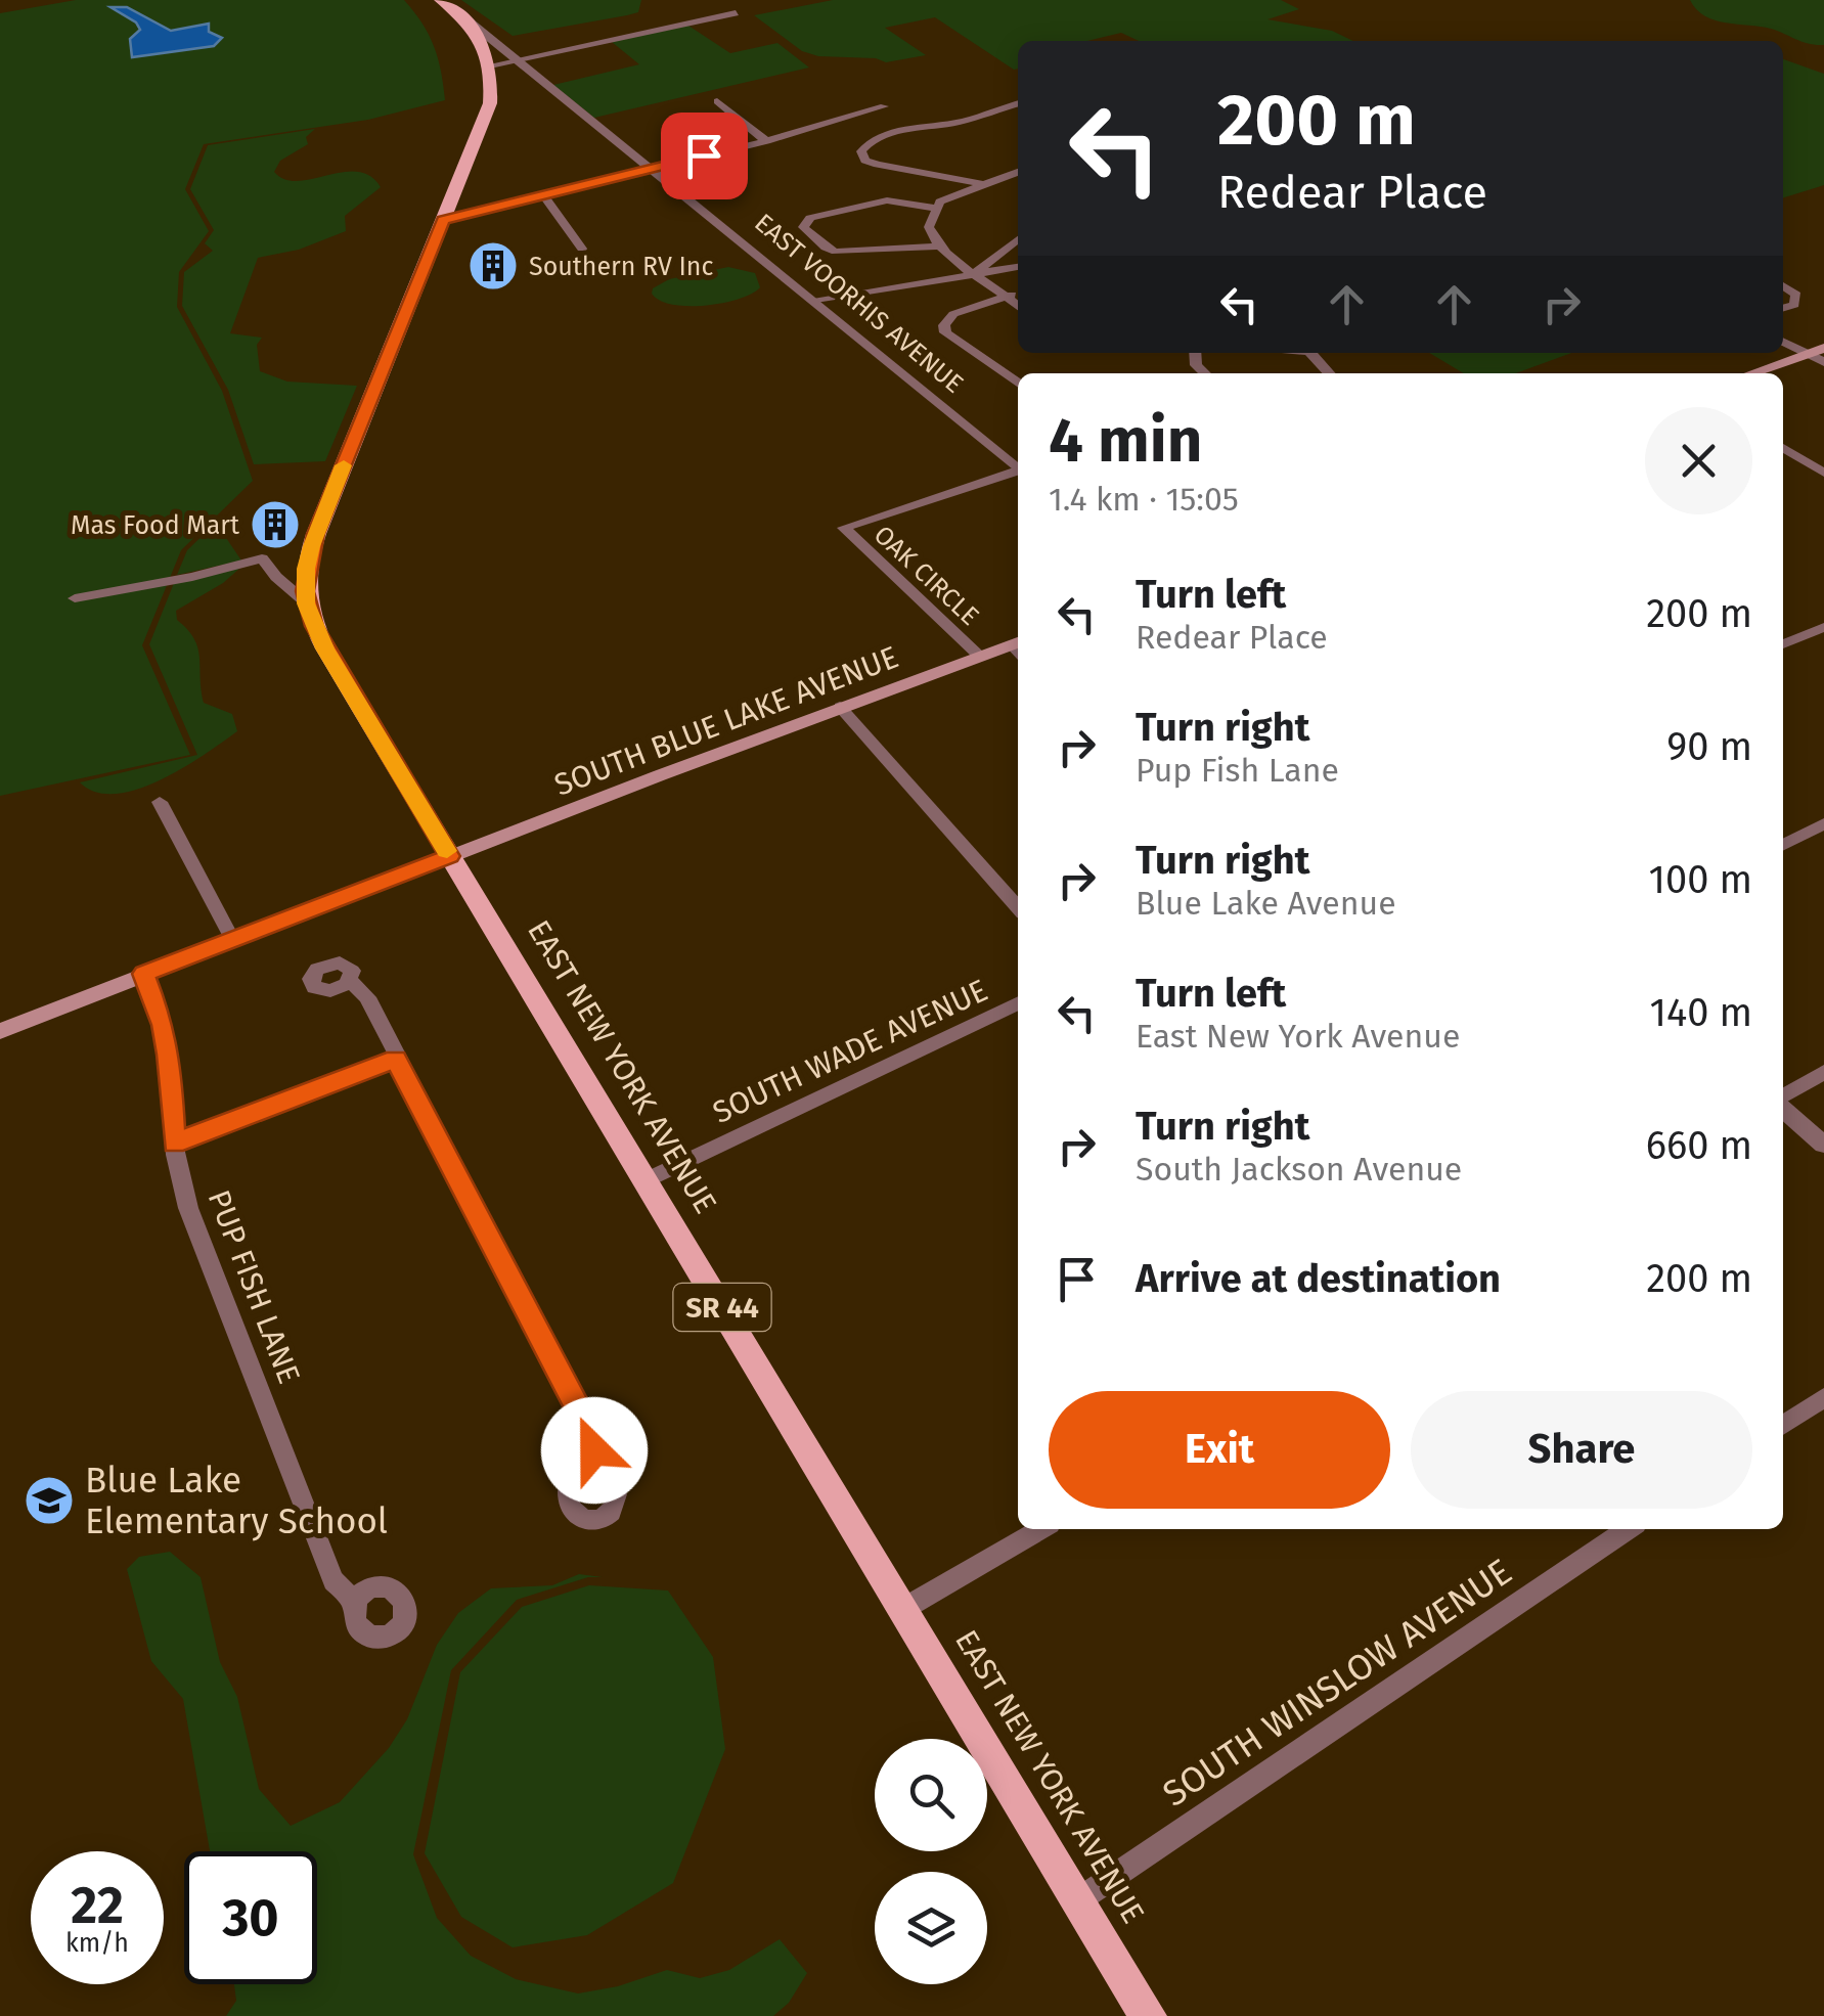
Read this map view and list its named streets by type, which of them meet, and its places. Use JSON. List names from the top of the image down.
{
  "streets": {
    "main road": ["SOUTH BLUE LAKE AVENUE", "EAST NEW YORK AVENUE", "SR 44"],
    "street": [
      "EAST VOORHIS AVENUE",
      "OAK CIRCLE",
      "SOUTH WADE AVENUE",
      "PUP FISH LANE",
      "SOUTH WINSLOW AVENUE"
    ]
  },
  "crossings": [
    ["EAST VOORHIS AVENUE", "EAST NEW YORK AVENUE"],
    ["OAK CIRCLE", "SOUTH BLUE LAKE AVENUE"],
    ["SOUTH BLUE LAKE AVENUE", "EAST NEW YORK AVENUE"],
    ["SOUTH BLUE LAKE AVENUE", "PUP FISH LANE"],
    ["SOUTH WADE AVENUE", "EAST NEW YORK AVENUE"],
    ["EAST NEW YORK AVENUE", "SOUTH WINSLOW AVENUE"]
  ],
  "places": {
    "building": ["Southern RV Inc", "Mas Food Mart"],
    "school or university": ["Blue Lake Elementary School"]
  },
  "page": {
    "turn": ["200 m", "Redear Place"],
    "heading": ["4 min", "1.4 km · 15:05"],
    "list": [
      {
        "name": "Turn left",
        "note": "Redear Place",
        "value": "200 m"
      },
      {
        "name": "Turn right",
        "note": "Pup Fish Lane",
        "value": "90 m"
      },
      {
        "name": "Turn right",
        "note": "Blue Lake Avenue",
        "value": "100 m"
      },
      {
        "name": "Turn left",
        "note": "East New York Avenue",
        "value": "140 m"
      },
      {
        "name": "Turn right",
        "note": "South Jackson Avenue",
        "value": "660 m"
      },
      {
        "name": "Arrive at destination",
        "value": "200 m"
      }
    ],
    "buttons": ["Exit", "Share"],
    "speed": "22 km/h",
    "limit": "30"
  }
}
